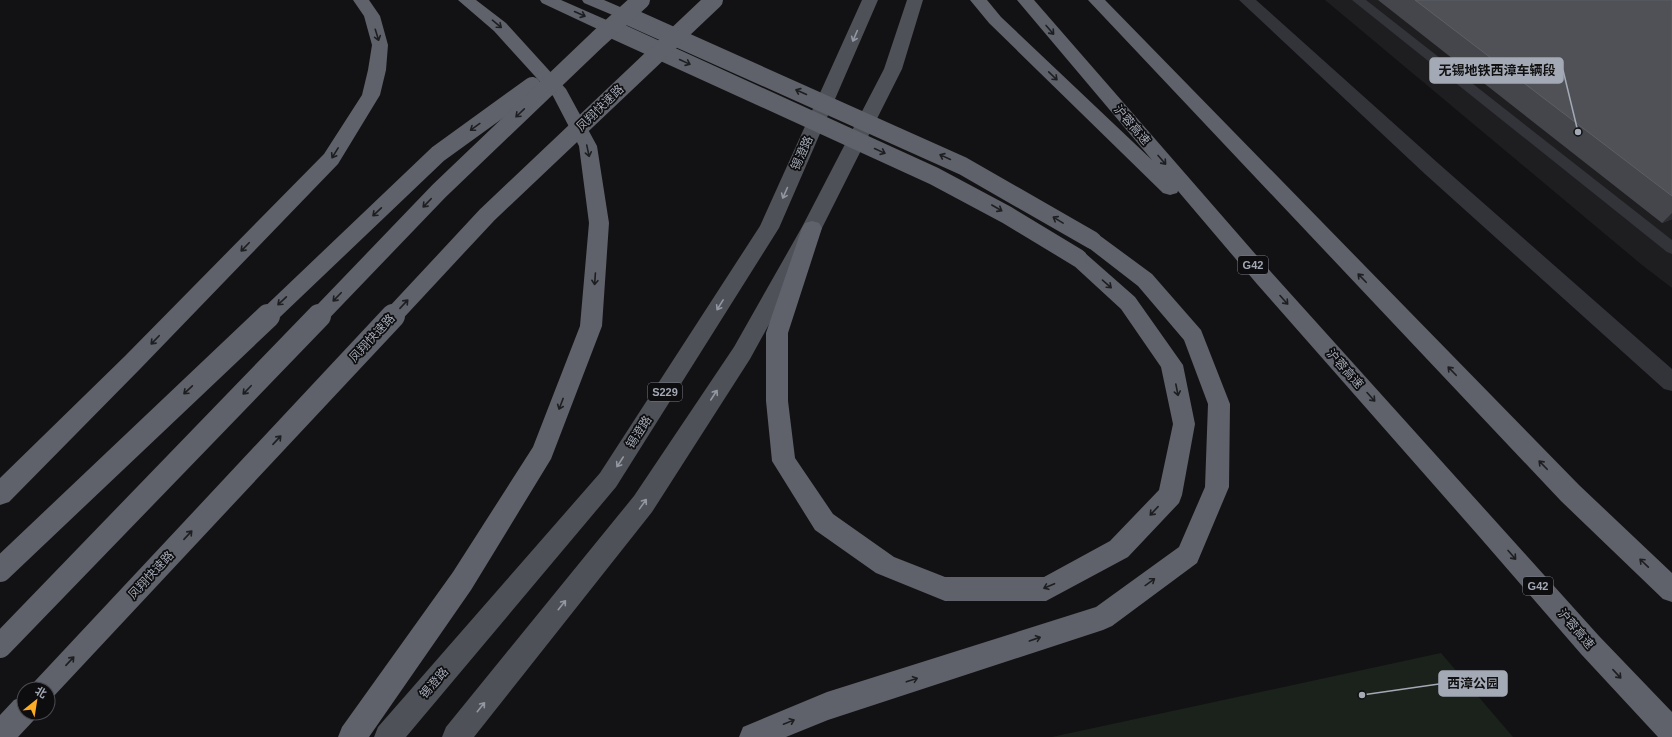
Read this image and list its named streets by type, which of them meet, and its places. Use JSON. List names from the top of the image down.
{
  "streets": {
    "highway": ["凤翔快速路", "沪蓉高速", "G42"],
    "main road": ["锡澄路", "S229"]
  },
  "places": ["无锡地铁西漳车辆段", "西漳公园"],
  "north": "top right"
}
